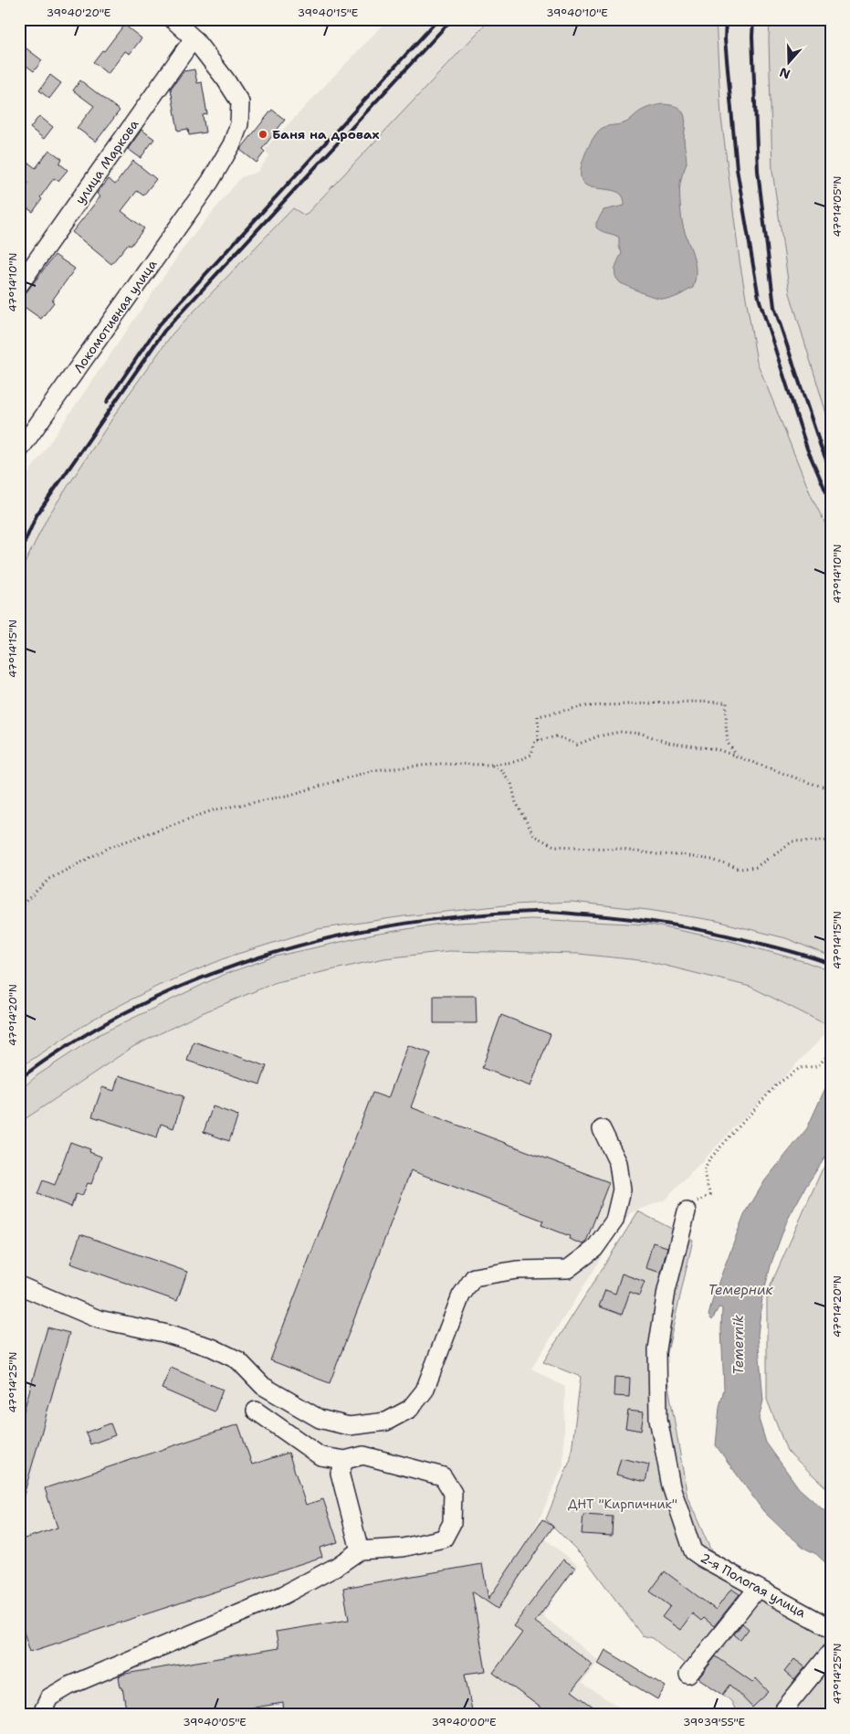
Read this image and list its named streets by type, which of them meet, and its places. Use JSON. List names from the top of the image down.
{
  "streets": {
    "street": ["улица Маркова", "Локомотивная улица", "2-я Пологая улица"]
  },
  "crossings": [
    ["улица Маркова", "Локомотивная улица"]
  ],
  "water": ["Темерник", "Temernik"],
  "parks": ["ДНТ \"Кирпичник\""],
  "places": ["Баня на дровах"],
  "north": "bottom",
  "coordinates": [
    "39°40'20\"E",
    "39°40'15\"E",
    "39°40'10\"E",
    "47°14'05\"N",
    "47°14'10\"N",
    "47°14'15\"N",
    "47°14'20\"N",
    "47°14'25\"N",
    "39°40'05\"E",
    "39°40'00\"E",
    "39°39'55\"E"
  ]
}
